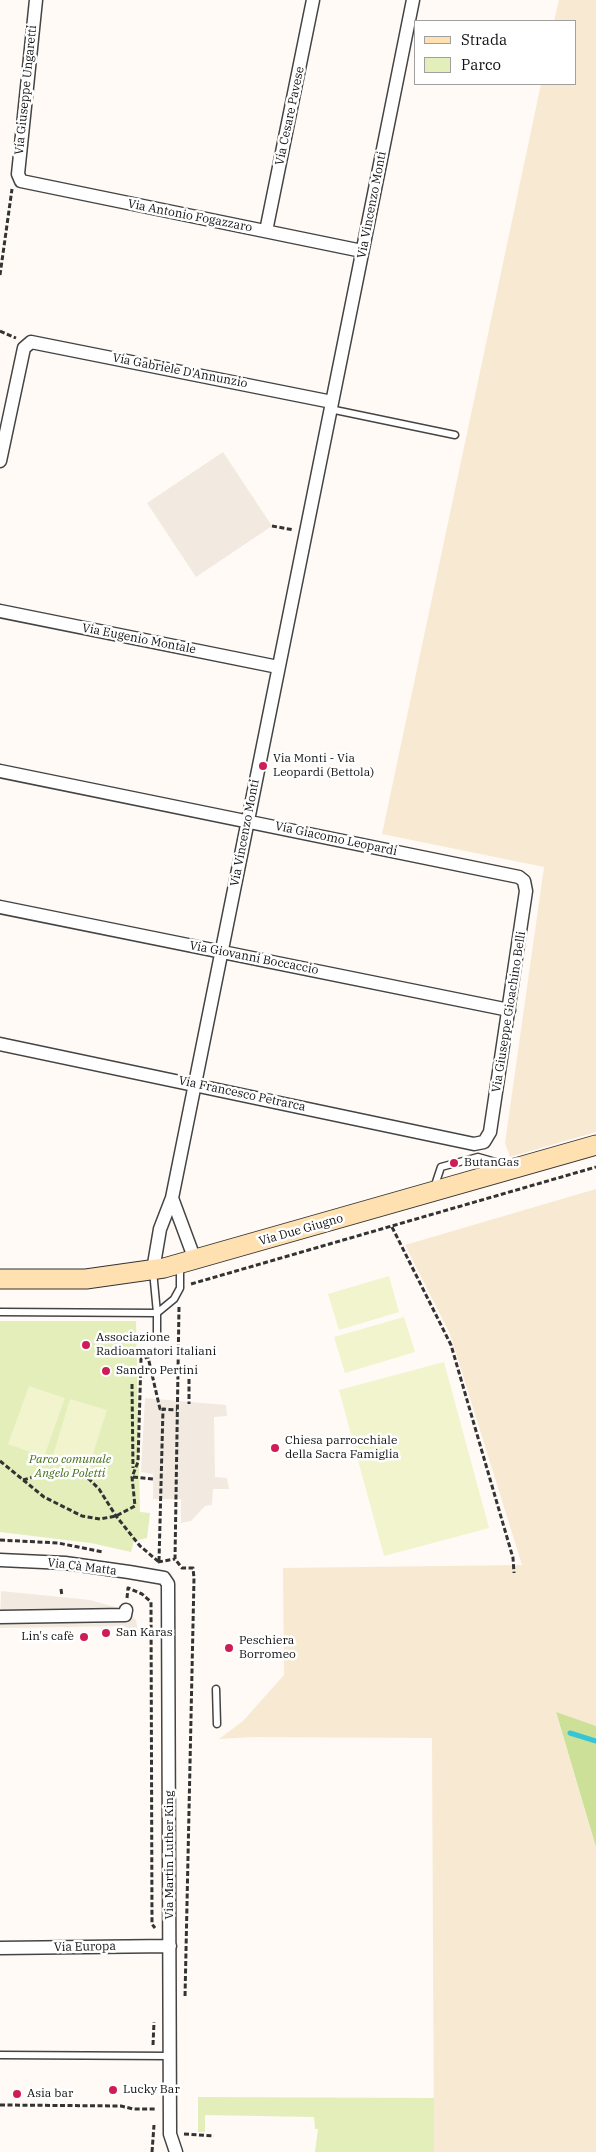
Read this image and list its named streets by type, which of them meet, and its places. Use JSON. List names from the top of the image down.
{
  "streets": {
    "main road": ["Via Due Giugno"],
    "street": [
      "Via Giuseppe Ungaretti",
      "Via Cesare Pavese",
      "Via Vincenzo Monti",
      "Via Antonio Fogazzaro",
      "Via Gabriele D'Annunzio",
      "Via Eugenio Montale",
      "Via Giacomo Leopardi",
      "Via Giovanni Boccaccio",
      "Via Giuseppe Gioachino Belli",
      "Via Francesco Petrarca",
      "Via Cà Matta",
      "Via Martin Luther King",
      "Via Europa"
    ]
  },
  "crossings": [
    ["Via Giuseppe Ungaretti", "Via Antonio Fogazzaro"],
    ["Via Cesare Pavese", "Via Antonio Fogazzaro"],
    ["Via Vincenzo Monti", "Via Antonio Fogazzaro"],
    ["Via Vincenzo Monti", "Via Gabriele D'Annunzio"],
    ["Via Vincenzo Monti", "Via Eugenio Montale"],
    ["Via Vincenzo Monti", "Via Giacomo Leopardi"],
    ["Via Vincenzo Monti", "Via Giovanni Boccaccio"],
    ["Via Vincenzo Monti", "Via Francesco Petrarca"],
    ["Via Vincenzo Monti", "Via Due Giugno"],
    ["Via Giacomo Leopardi", "Via Giuseppe Gioachino Belli"],
    ["Via Giovanni Boccaccio", "Via Giuseppe Gioachino Belli"],
    ["Via Giuseppe Gioachino Belli", "Via Francesco Petrarca"],
    ["Via Cà Matta", "Via Martin Luther King"],
    ["Via Martin Luther King", "Via Europa"]
  ],
  "parks": ["Parco comunale Angelo Poletti"],
  "places": [
    "Via Monti - Via Leopardi (Bettola)",
    "ButanGas",
    "Associazione Radioamatori Italiani",
    "Sandro Pertini",
    "Chiesa parrocchiale della Sacra Famiglia",
    "San Karas",
    "Lin's cafè",
    "Peschiera Borromeo",
    "Lucky Bar",
    "Asia bar"
  ],
  "legend": ["Strada", "Parco"]
}
